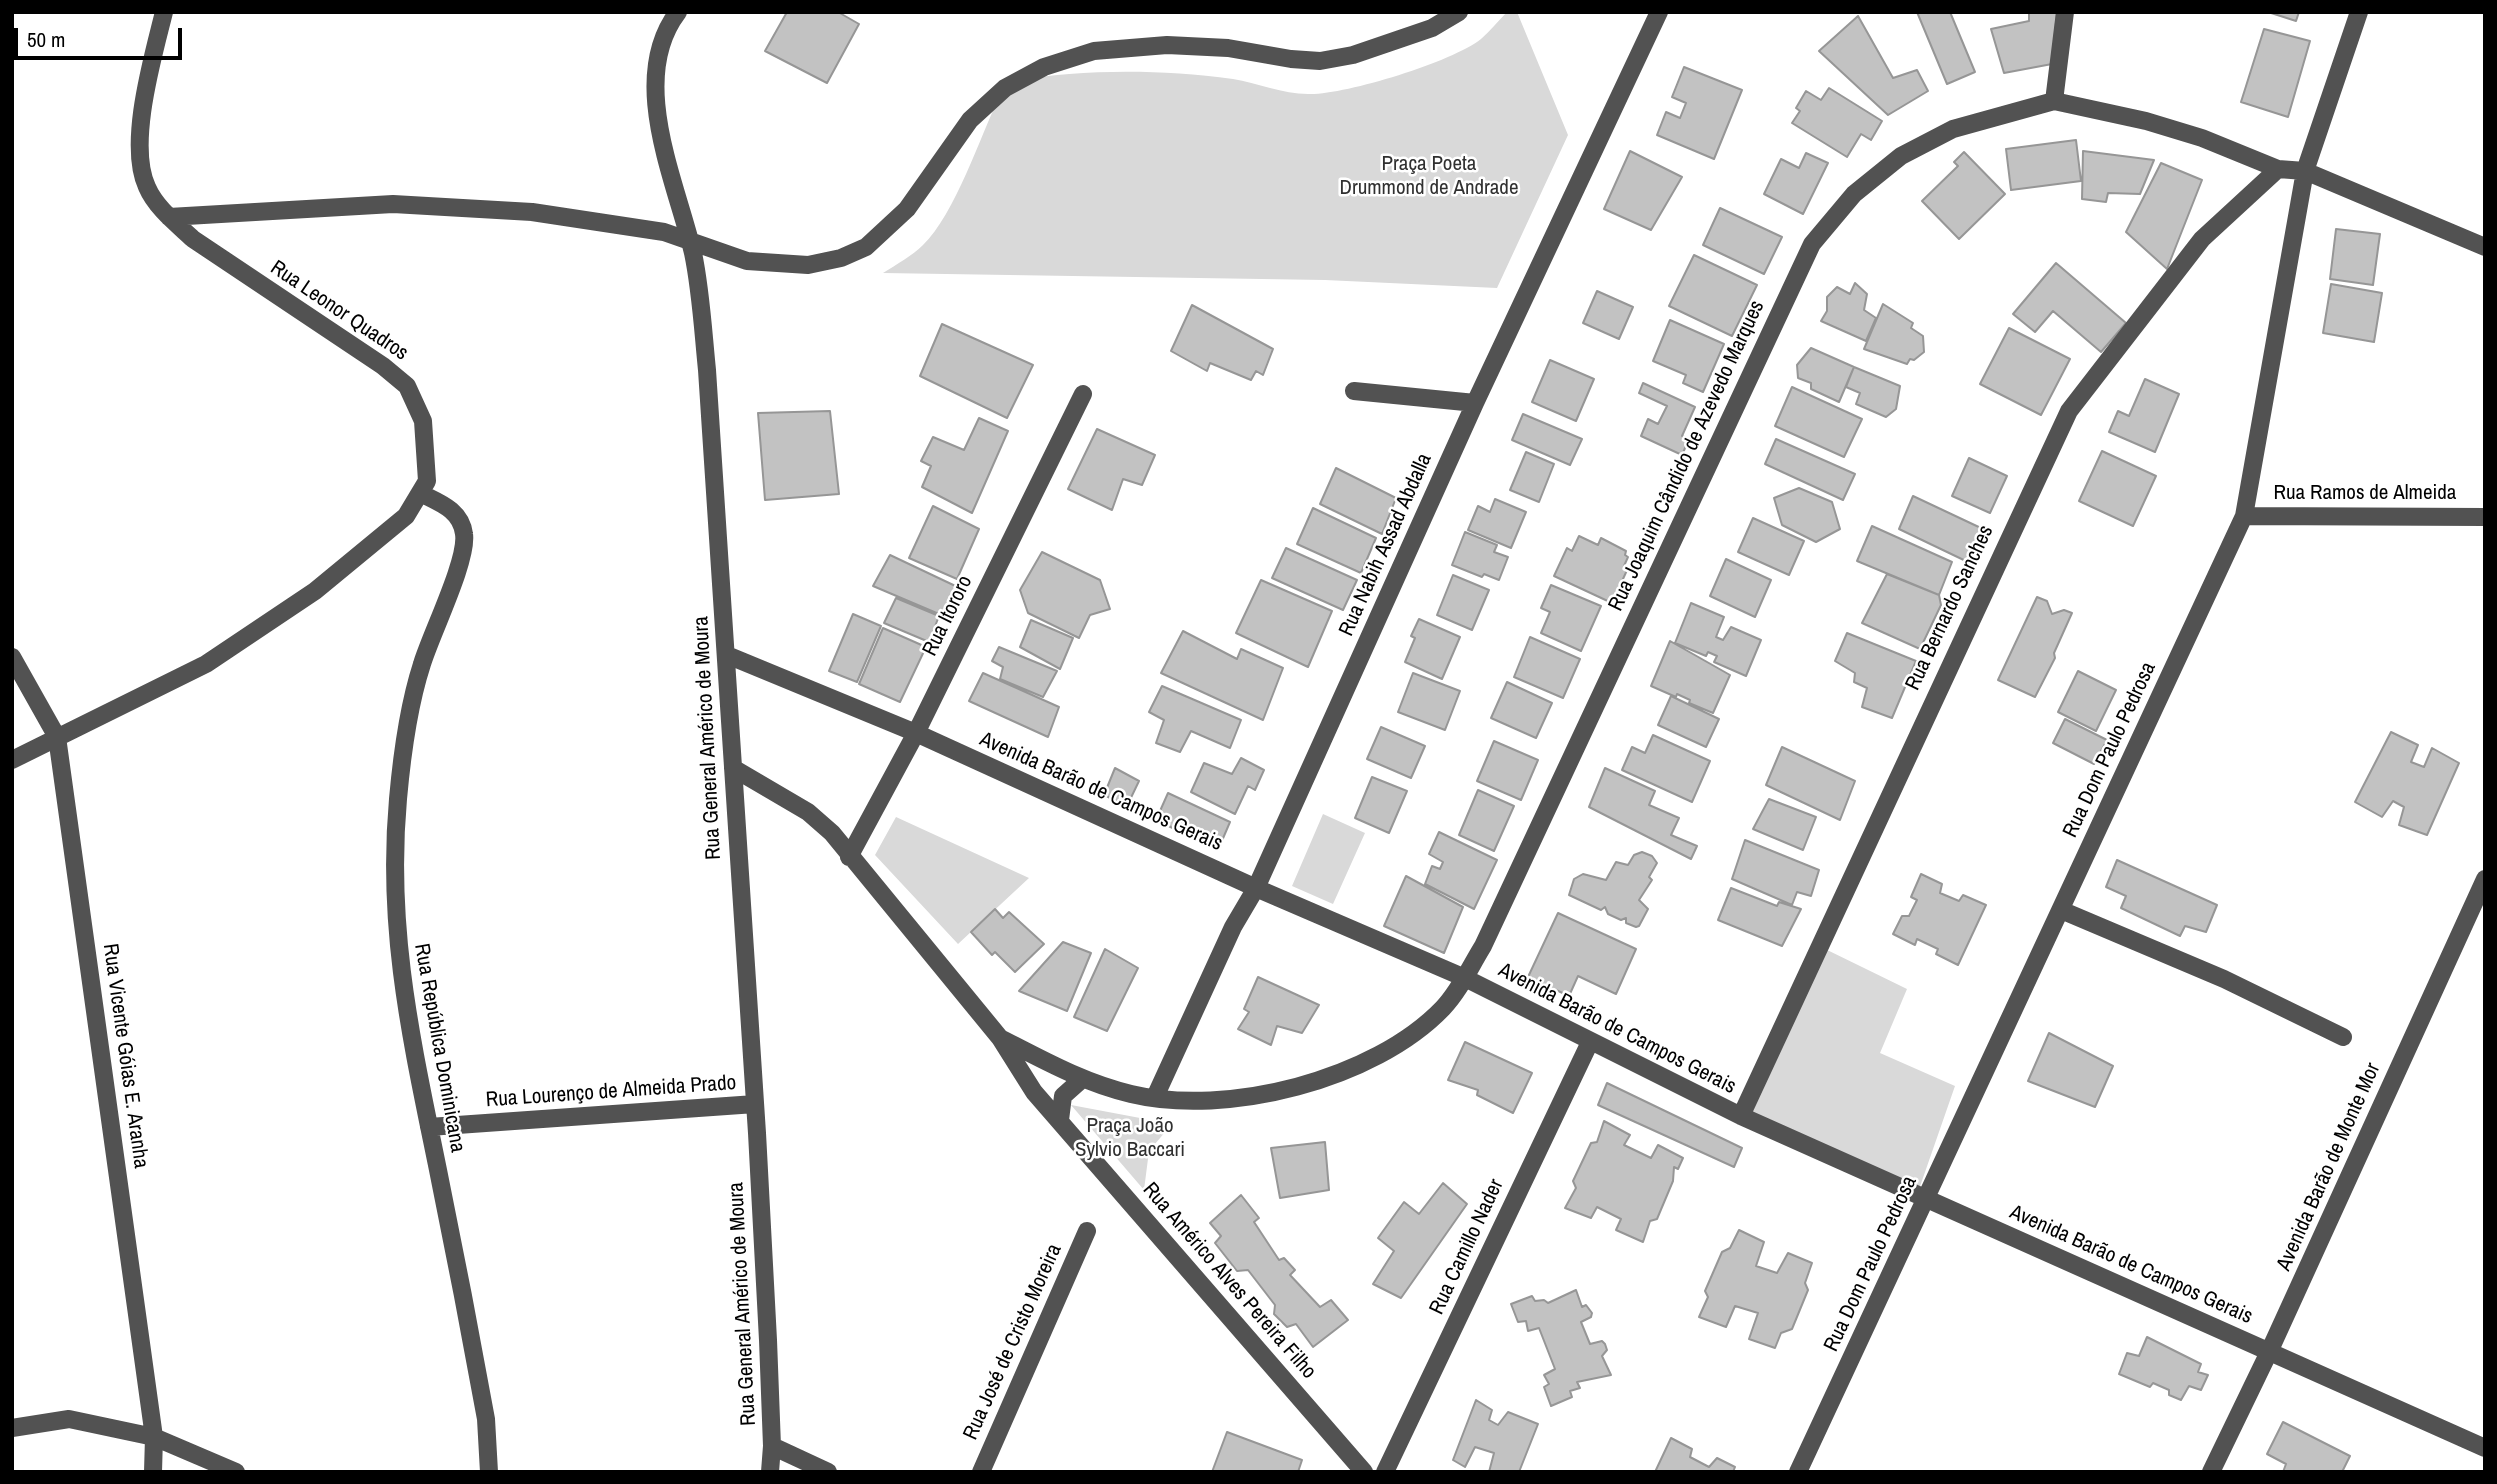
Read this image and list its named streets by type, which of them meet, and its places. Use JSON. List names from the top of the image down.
{
  "streets": {
    "street": [
      "Rua Leonor Quadros",
      "Rua Joaquim Cândido de Azevedo Marques",
      "Rua Ramos de Almeida",
      "Rua Nabih Assad Abdalla",
      "Rua Bernardo Sanches",
      "Rua Itororo",
      "Rua General Américo de Moura",
      "Rua Dom Paulo Pedrosa",
      "Avenida Barão de Campos Gerais",
      "Rua República Dominicana",
      "Rua Vicente Góias E. Aranha",
      "Rua Lourenço de Almeida Prado",
      "Avenida Barão de Monte Mor",
      "Rua Camillo Nader",
      "Rua Américo Alves Pereira Filho",
      "Rua José de Cristo Moreira"
    ]
  },
  "crossings": [
    ["Rua Leonor Quadros", "Rua República Dominicana"],
    ["Rua Leonor Quadros", "Rua Vicente Góias E. Aranha"],
    ["Rua Joaquim Cândido de Azevedo Marques", "Rua Nabih Assad Abdalla"],
    ["Rua Joaquim Cândido de Azevedo Marques", "Rua Bernardo Sanches"],
    ["Rua Joaquim Cândido de Azevedo Marques", "Rua Itororo"],
    ["Rua Joaquim Cândido de Azevedo Marques", "Rua General Américo de Moura"],
    ["Rua Joaquim Cândido de Azevedo Marques", "Rua Dom Paulo Pedrosa"],
    ["Rua Joaquim Cândido de Azevedo Marques", "Avenida Barão de Campos Gerais"],
    ["Rua Joaquim Cândido de Azevedo Marques", "Rua Américo Alves Pereira Filho"],
    ["Rua Ramos de Almeida", "Rua Dom Paulo Pedrosa"],
    ["Rua Nabih Assad Abdalla", "Avenida Barão de Campos Gerais"],
    ["Rua Bernardo Sanches", "Avenida Barão de Campos Gerais"],
    ["Rua Itororo", "Avenida Barão de Campos Gerais"],
    ["Rua General Américo de Moura", "Avenida Barão de Campos Gerais"],
    ["Rua General Américo de Moura", "Rua Lourenço de Almeida Prado"],
    ["Rua Dom Paulo Pedrosa", "Avenida Barão de Campos Gerais"],
    ["Avenida Barão de Campos Gerais", "Avenida Barão de Monte Mor"],
    ["Avenida Barão de Campos Gerais", "Rua Camillo Nader"],
    ["Rua República Dominicana", "Rua Lourenço de Almeida Prado"]
  ],
  "parks": ["Praça Poeta Drummond de Andrade", "Praça João Sylvio Baccari"],
  "scale_bar": "50 m"
}
